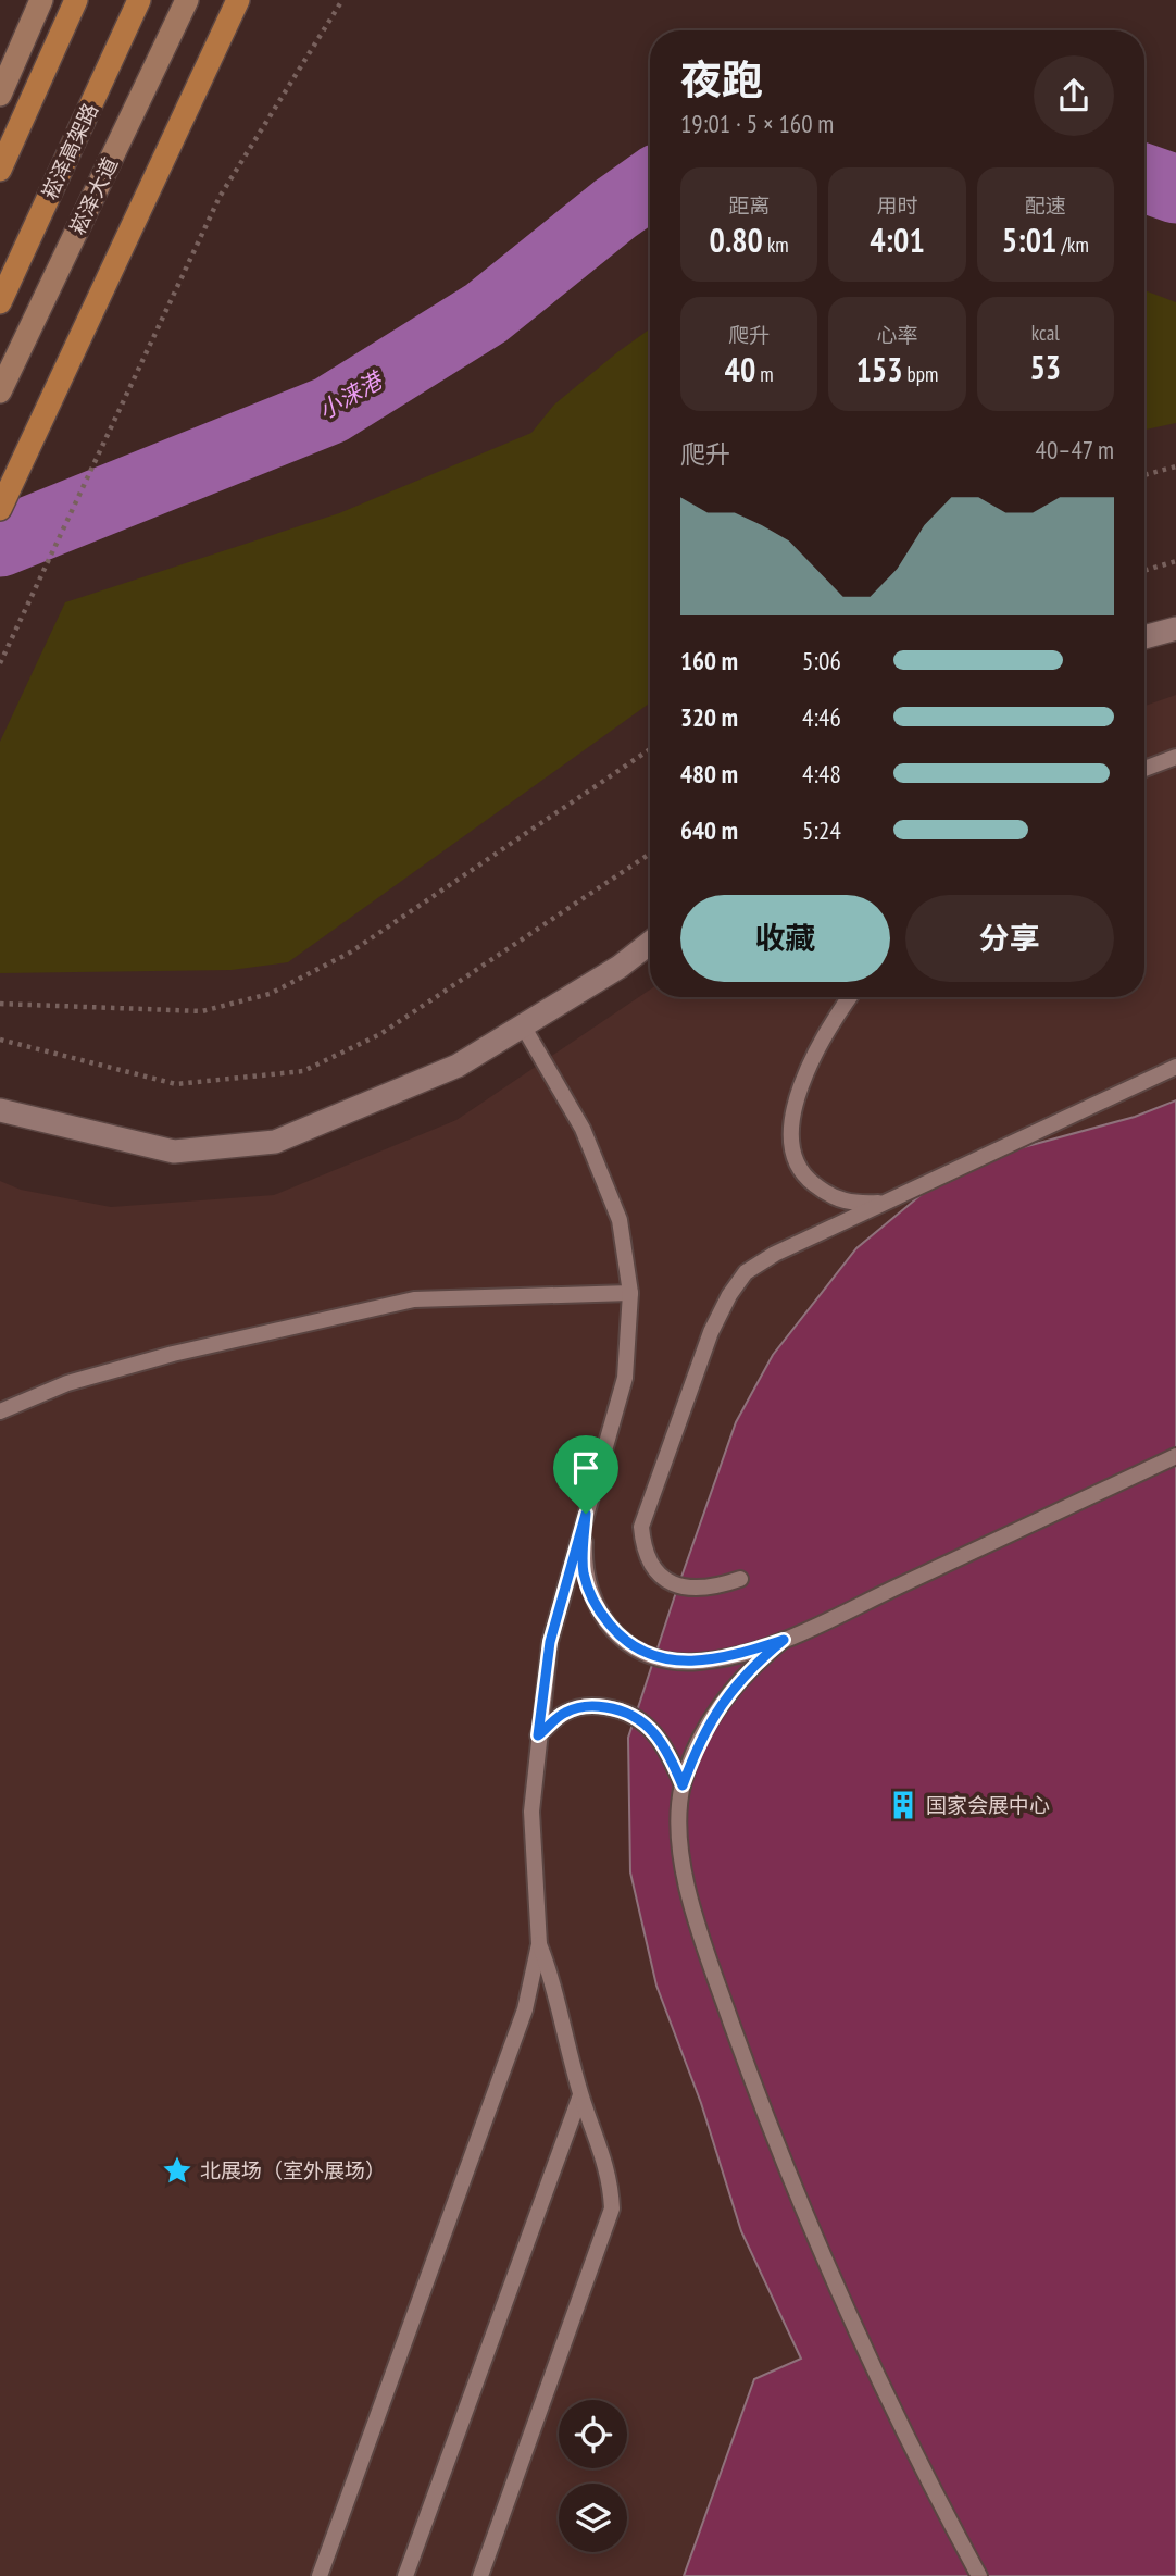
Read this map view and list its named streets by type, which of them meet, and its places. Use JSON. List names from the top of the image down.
{
  "streets": {
    "highway": ["崧泽高架路"],
    "main road": ["崧泽大道"]
  },
  "water": ["小涞港"],
  "places": {
    "building": ["国家会展中心"],
    "place": ["北展场（室外展场）"]
  },
  "page": {
    "heading": ["夜跑", "19:01 · 5 × 160 m"],
    "stats": [
      ["距离", "0.80 km"],
      ["用时", "4:01"],
      ["配速", "5:01 /km"],
      ["爬升", "40 m"],
      ["心率", "153 bpm"],
      ["kcal", "53"]
    ],
    "chart": ["爬升", "40–47 m"],
    "list": [
      {
        "name": "160 m",
        "note": "5:06"
      },
      {
        "name": "320 m",
        "note": "4:46"
      },
      {
        "name": "480 m",
        "note": "4:48"
      },
      {
        "name": "640 m",
        "note": "5:24"
      }
    ],
    "buttons": ["收藏", "分享"]
  }
}
